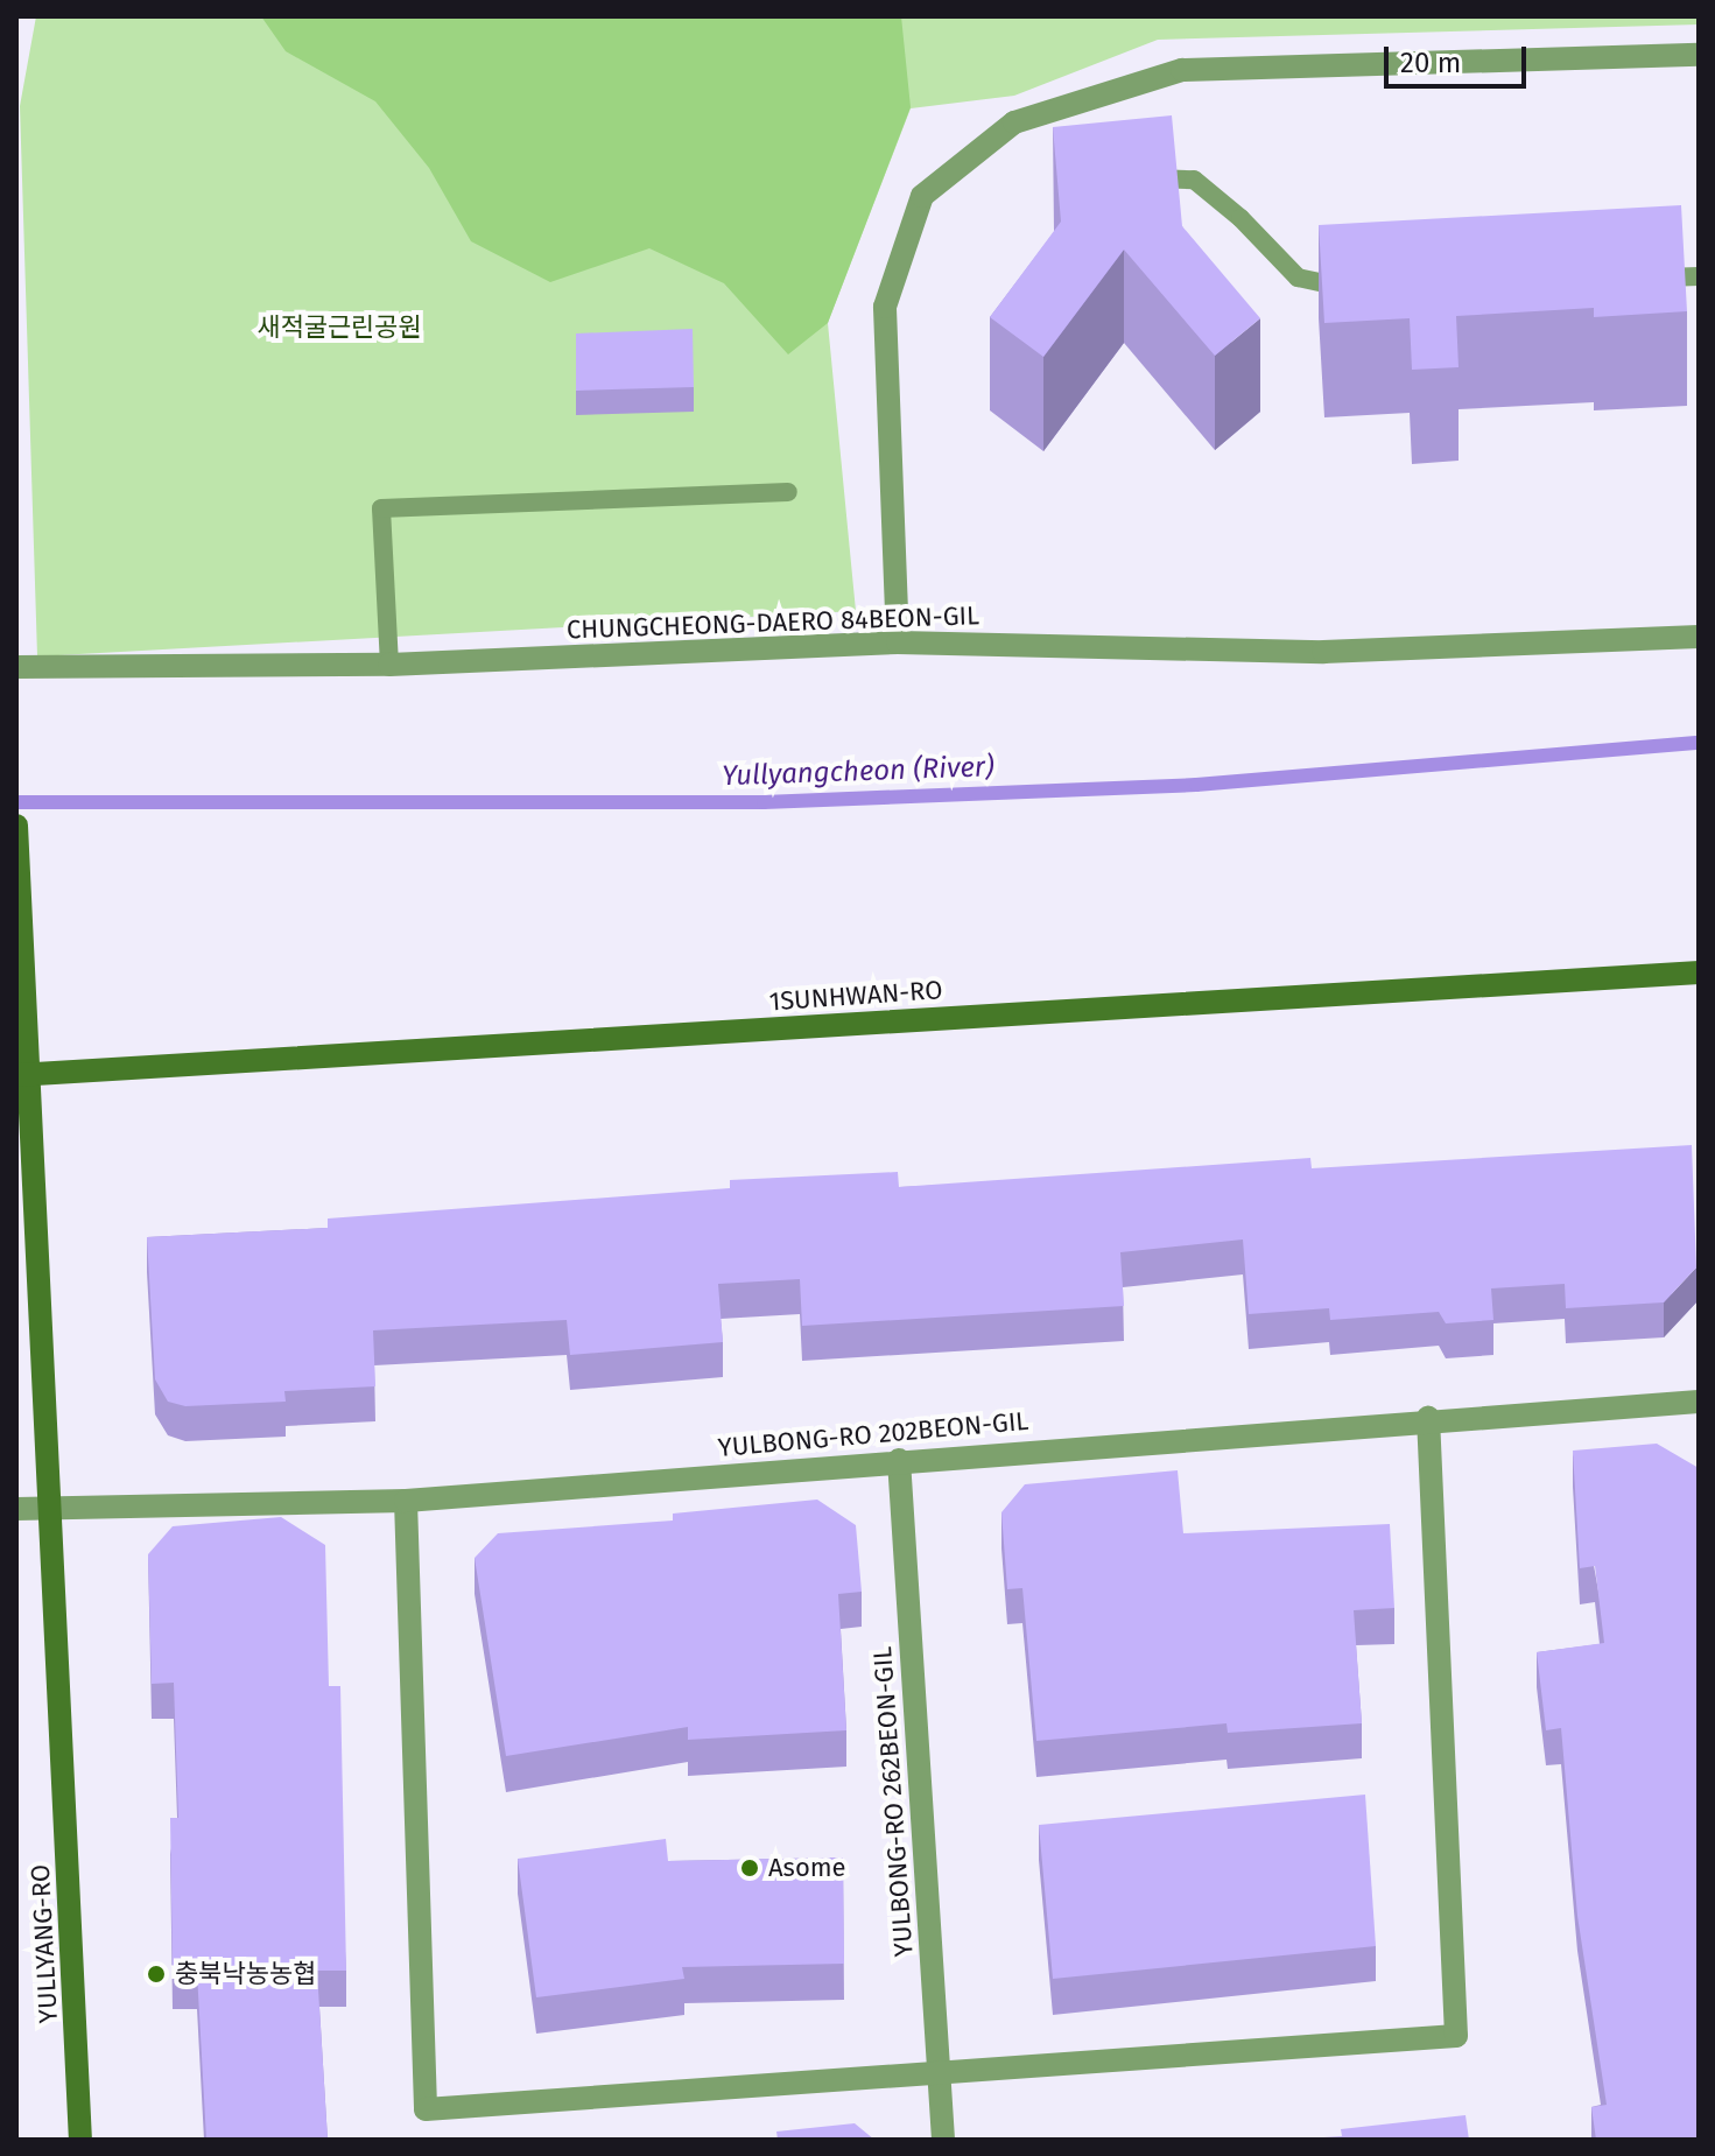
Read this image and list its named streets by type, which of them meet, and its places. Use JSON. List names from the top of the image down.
{
  "streets": {
    "main road": ["1SUNHWAN-RO", "YULLYANG-RO"],
    "street": ["CHUNGCHEONG-DAERO 84BEON-GIL", "YULBONG-RO 202BEON-GIL", "YULBONG-RO 262BEON-GIL"]
  },
  "crossings": [
    ["1SUNHWAN-RO", "YULLYANG-RO"],
    ["YULBONG-RO 202BEON-GIL", "YULBONG-RO 262BEON-GIL"],
    ["YULBONG-RO 202BEON-GIL", "YULLYANG-RO"]
  ],
  "water": ["Yullyangcheon (River)"],
  "parks": ["새적굴근린공원"],
  "places": ["Asome", "충북낙농농협"],
  "scale_bar": "20 m"
}
